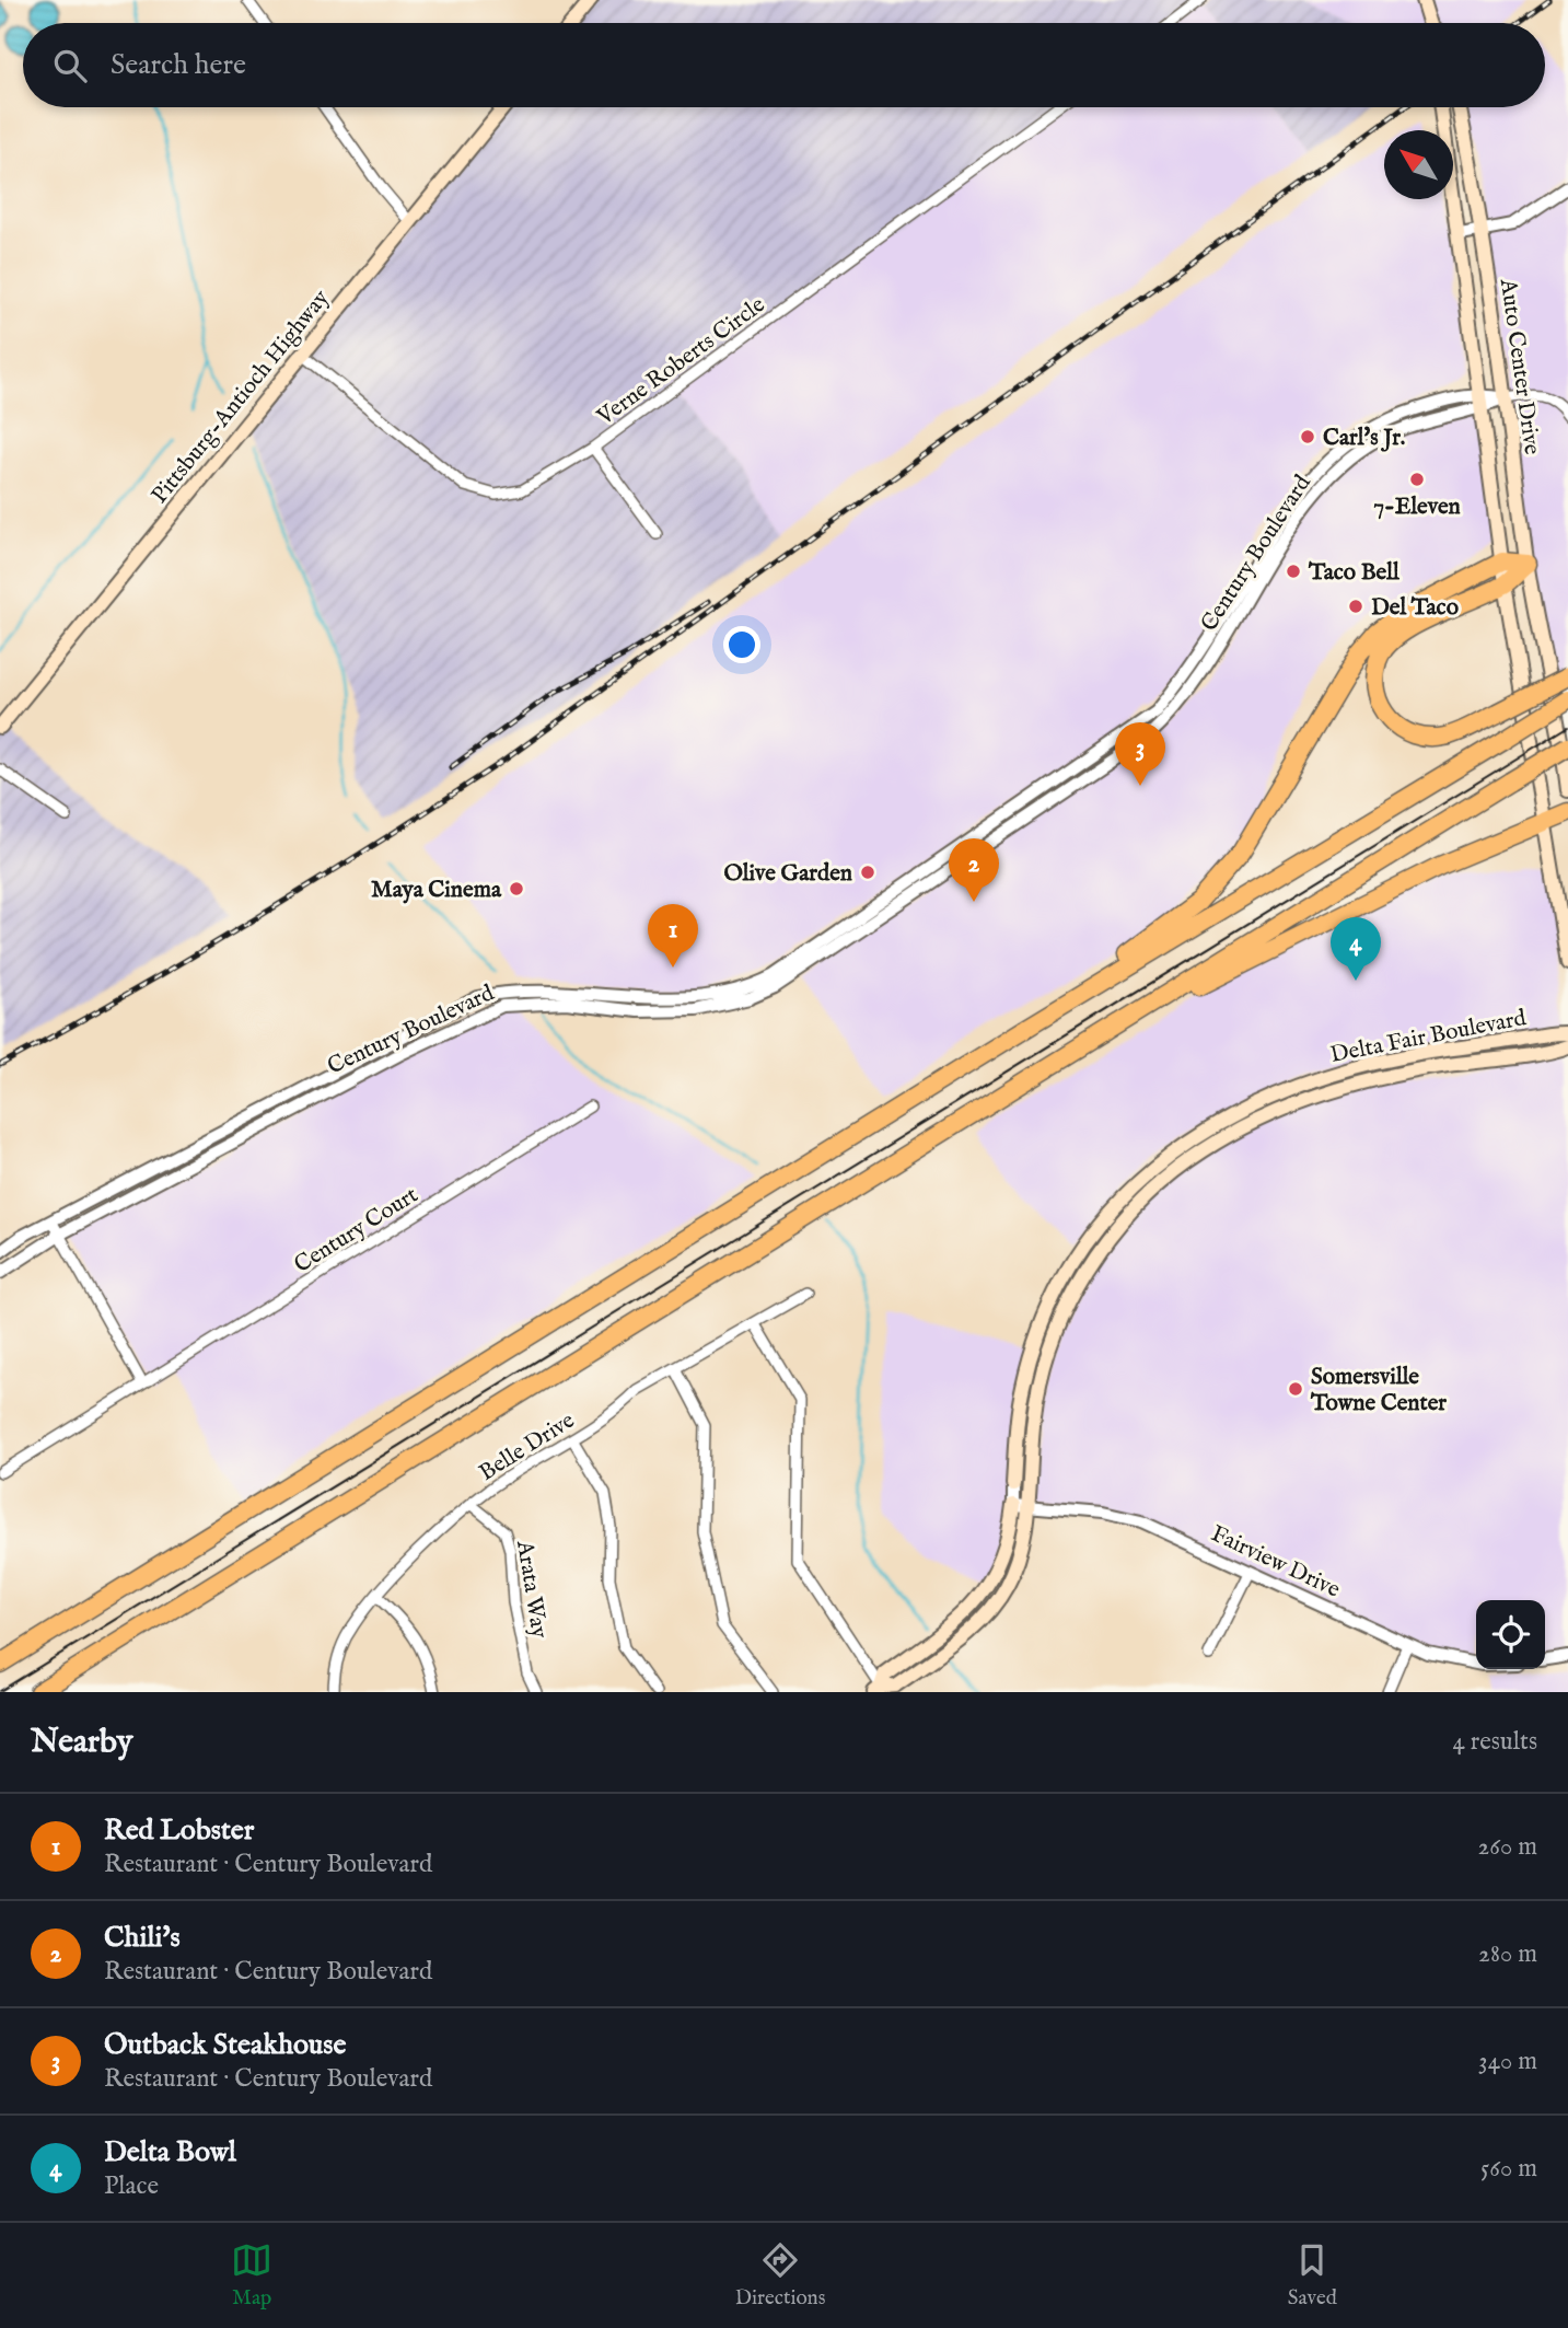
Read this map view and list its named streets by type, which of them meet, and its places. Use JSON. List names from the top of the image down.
{
  "streets": {
    "main road": ["Auto Center Drive", "Pittsburg-Antioch Highway", "Delta Fair Boulevard"],
    "street": [
      "Verne Roberts Circle",
      "Century Boulevard",
      "Century Court",
      "Belle Drive",
      "Fairview Drive",
      "Arata Way"
    ]
  },
  "crossings": [
    ["Verne Roberts Circle", "Pittsburg-Antioch Highway"],
    ["Auto Center Drive", "Century Boulevard"],
    ["Delta Fair Boulevard", "Fairview Drive"],
    ["Belle Drive", "Arata Way"]
  ],
  "places": [
    "Carl's Jr.",
    "7-Eleven",
    "Taco Bell",
    "Del Taco",
    "Olive Garden",
    "Maya Cinema",
    "Somersville Towne Center"
  ],
  "north": "top left",
  "page": {
    "search": "Search here",
    "pins": [
      "3",
      "2",
      "1",
      "4"
    ],
    "heading": ["Nearby", "4 results"],
    "list": [
      {
        "mark": "1",
        "name": "Red Lobster",
        "note": "Restaurant · Century Boulevard",
        "value": "260 m"
      },
      {
        "mark": "2",
        "name": "Chili's",
        "note": "Restaurant · Century Boulevard",
        "value": "280 m"
      },
      {
        "mark": "3",
        "name": "Outback Steakhouse",
        "note": "Restaurant · Century Boulevard",
        "value": "340 m"
      },
      {
        "mark": "4",
        "name": "Delta Bowl",
        "note": "Place",
        "value": "560 m"
      }
    ],
    "nav": ["Map", "Directions", "Saved"]
  }
}
